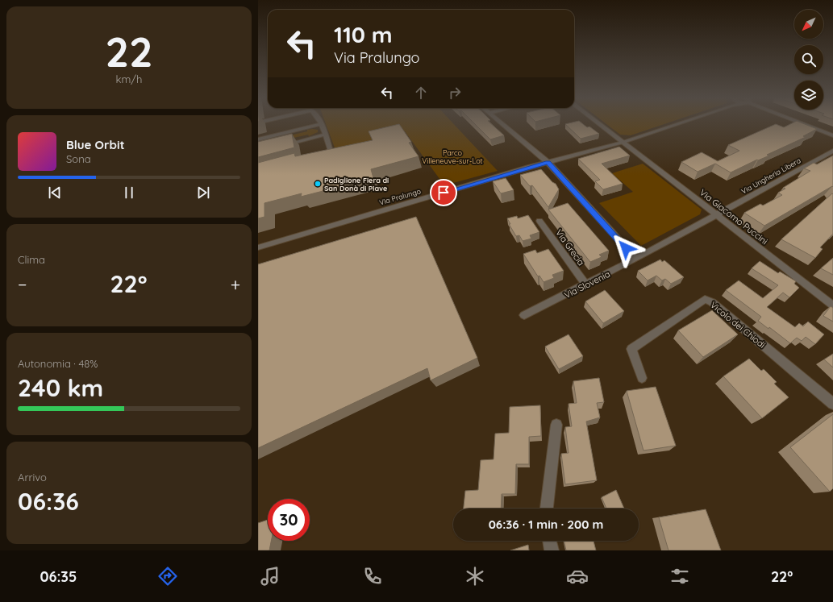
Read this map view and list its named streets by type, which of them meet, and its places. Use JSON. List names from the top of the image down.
{
  "streets": {
    "street": [
      "Via Ungheria Libera",
      "Via Pralungo",
      "Via Giacomo Puccini",
      "Via Grecia",
      "Via Slovenia",
      "Vicolo dei Chiodi"
    ]
  },
  "crossings": [
    ["Via Ungheria Libera", "Via Giacomo Puccini"],
    ["Via Ungheria Libera", "Via Slovenia"],
    ["Via Pralungo", "Via Giacomo Puccini"],
    ["Via Giacomo Puccini", "Via Slovenia"],
    ["Via Grecia", "Via Slovenia"]
  ],
  "parks": ["Parco Villeneuve-sur-Lot"],
  "places": ["Padiglione Fiera di San Donà di Piave"],
  "north": "bottom left",
  "page": {
    "tile": [
      ["22", "km/h"],
      "Clima",
      ["Autonomia · 48%", "240 km"],
      ["Arrivo", "06:36"]
    ],
    "turn": ["110 m", "Via Pralungo"],
    "song": ["Blue Orbit", "Sona"],
    "heat": ["−", "22°", "+"],
    "limit": "30",
    "trip": "06:36 · 1 min · 200 m",
    "tabs": ["06:35", "22°"]
  }
}
